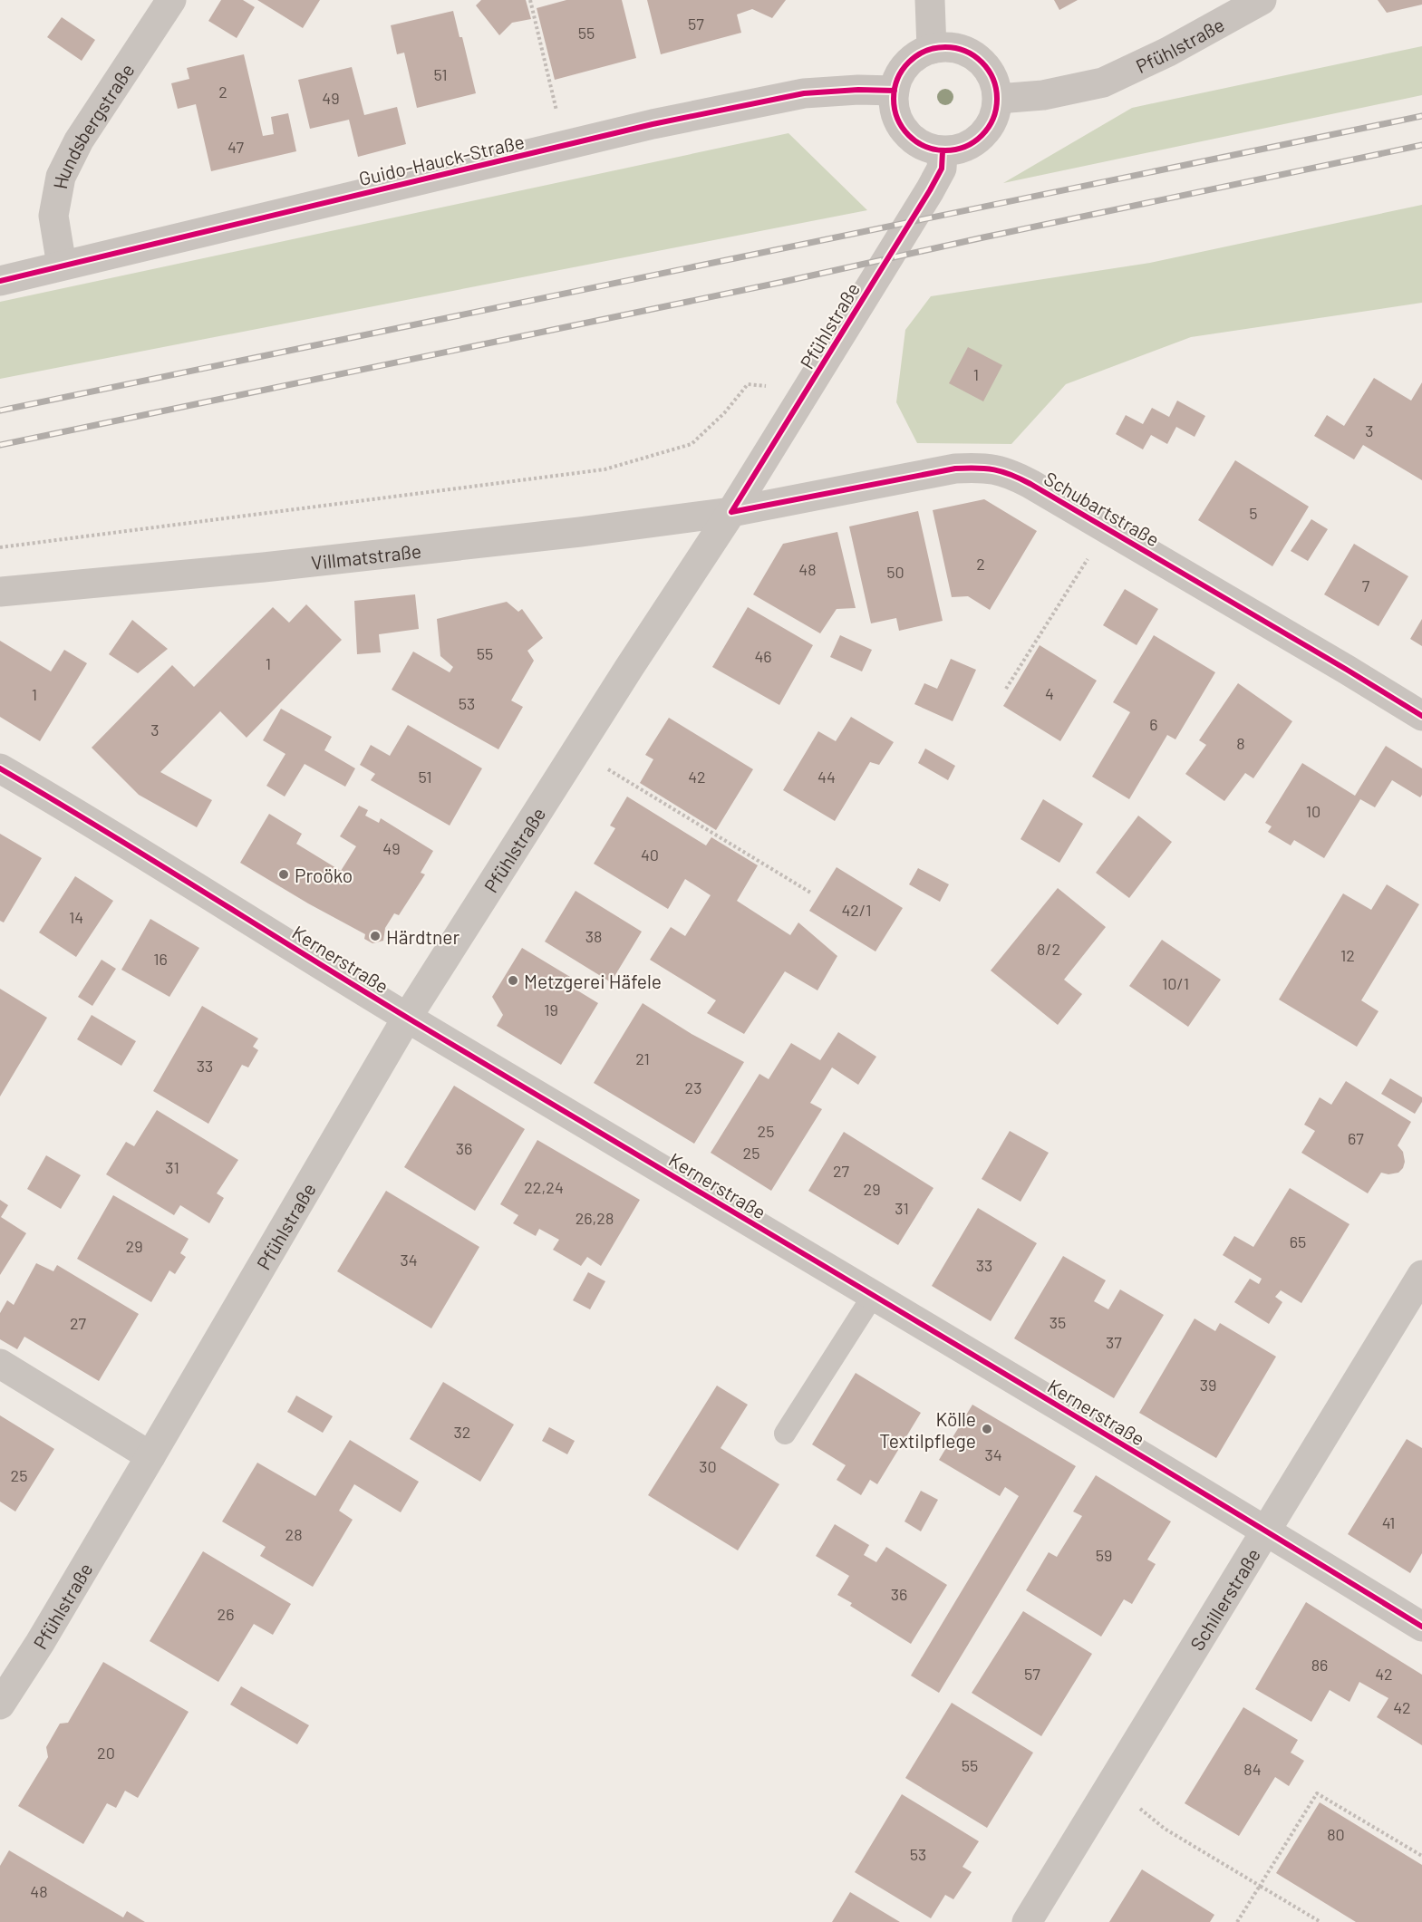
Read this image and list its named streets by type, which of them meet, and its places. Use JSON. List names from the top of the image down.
{
  "streets": {
    "street": [
      "Pfühlstraße",
      "Hundsbergstraße",
      "Guido-Hauck-Straße",
      "Schubartstraße",
      "Villmatstraße",
      "Kernerstraße",
      "Schillerstraße"
    ]
  },
  "crossings": [
    ["Pfühlstraße", "Guido-Hauck-Straße"],
    ["Pfühlstraße", "Schubartstraße"],
    ["Pfühlstraße", "Villmatstraße"],
    ["Pfühlstraße", "Kernerstraße"],
    ["Hundsbergstraße", "Guido-Hauck-Straße"],
    ["Schubartstraße", "Villmatstraße"],
    ["Kernerstraße", "Schillerstraße"]
  ],
  "places": [
    "Proöko",
    "Härdtner",
    "Metzgerei Häfele",
    "Kölle Textilpflege"
  ],
  "house_numbers": [
    "57",
    "55",
    "51",
    "2",
    "49",
    "47",
    "1",
    "3",
    "5",
    "2",
    "48",
    "50",
    "7",
    "55",
    "46",
    "1",
    "4",
    "1",
    "53",
    "6",
    "3",
    "8",
    "51",
    "42",
    "44",
    "10",
    "49",
    "40",
    "42/1",
    "14",
    "38",
    "8/2",
    "12",
    "16",
    "10/1",
    "19",
    "21",
    "33",
    "23",
    "25",
    "67",
    "36",
    "25",
    "31",
    "27",
    "22,24",
    "29",
    "31",
    "26,28",
    "65",
    "29",
    "34",
    "33",
    "35",
    "27",
    "37",
    "39",
    "32",
    "34",
    "30",
    "25",
    "41",
    "28",
    "59",
    "36",
    "26",
    "86",
    "57",
    "42",
    "42",
    "20",
    "55",
    "84",
    "80",
    "53",
    "48"
  ]
}
